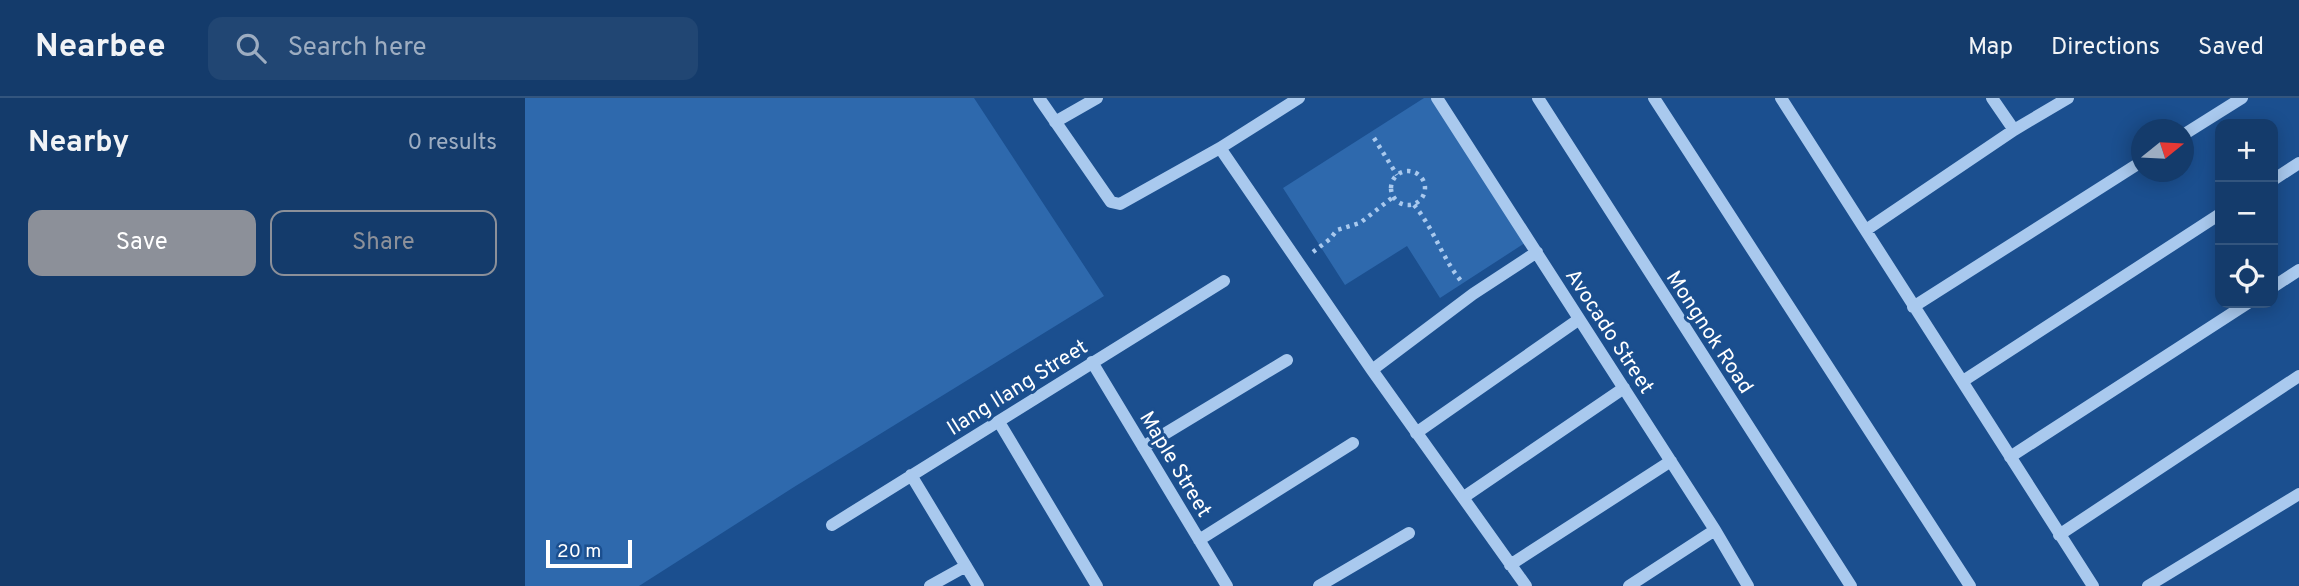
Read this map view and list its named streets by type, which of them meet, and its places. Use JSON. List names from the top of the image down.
{
  "streets": {
    "street": [
      "Avocado Street",
      "Mongnok Road",
      "Ilang Ilang Street",
      "Maple Street"
    ]
  },
  "crossings": [
    ["Ilang Ilang Street", "Maple Street"]
  ],
  "scale_bar": "20 m",
  "north": "right",
  "page": {
    "header": "Nearbee",
    "search": "Search here",
    "nav": ["Map", "Directions", "Saved"],
    "heading": ["Nearby", "0 results"],
    "map_buttons": ["+", "−"],
    "buttons": ["Save", "Share"],
    "scale": "20 m"
  }
}
